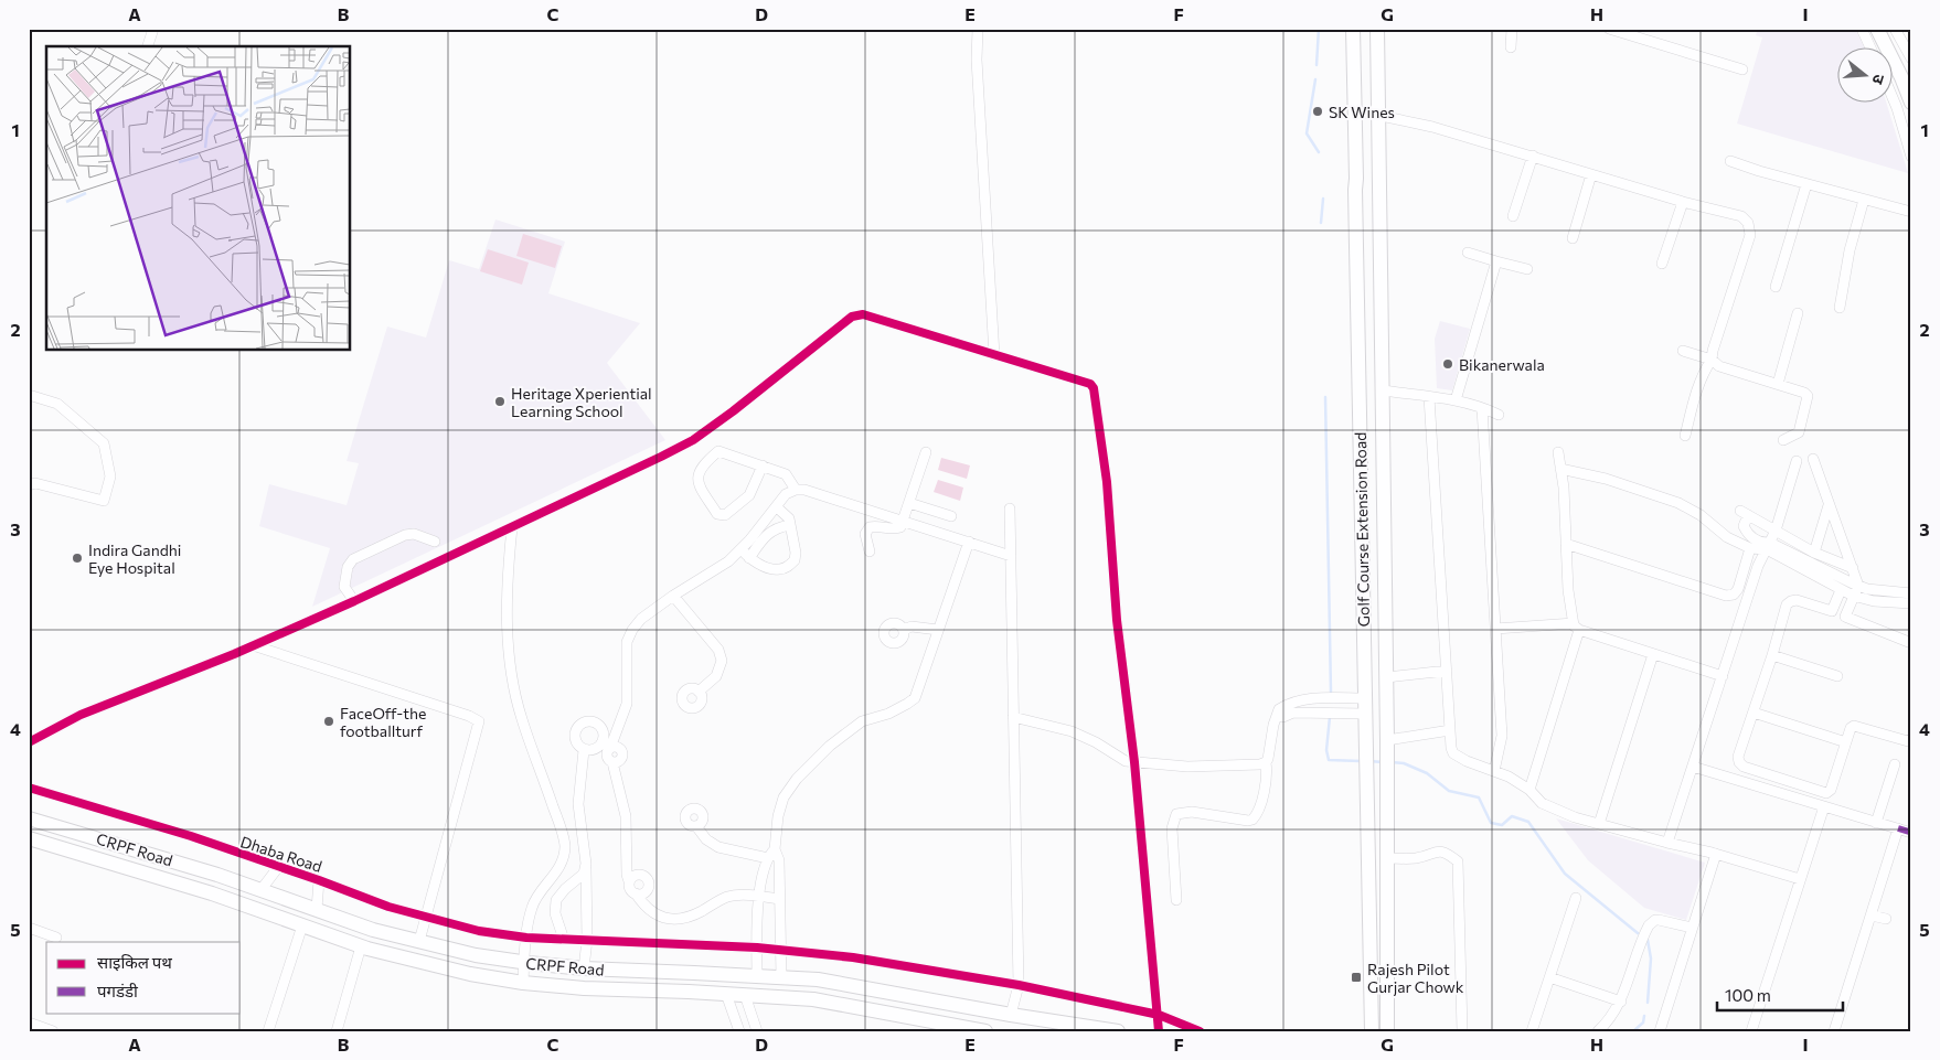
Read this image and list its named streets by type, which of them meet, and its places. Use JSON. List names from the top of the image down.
{
  "streets": {
    "street": ["Golf Course Extension Road", "CRPF Road", "Dhaba Road"]
  },
  "places": {
    "other": [
      "SK Wines",
      "Bikanerwala",
      "Heritage Xperiential Learning School",
      "Indira Gandhi Eye Hospital",
      "FaceOff-the footballturf"
    ],
    "transit": ["Rajesh Pilot Gurjar Chowk"]
  },
  "legend": ["साइकिल पथ", "पगडंडी"],
  "scale_bar": "100 m",
  "north": "right",
  "grid": {
    "columns": [
      "A",
      "B",
      "C",
      "D",
      "E",
      "F",
      "G",
      "H",
      "I"
    ],
    "rows": [
      "1",
      "2",
      "3",
      "4",
      "5"
    ]
  }
}
